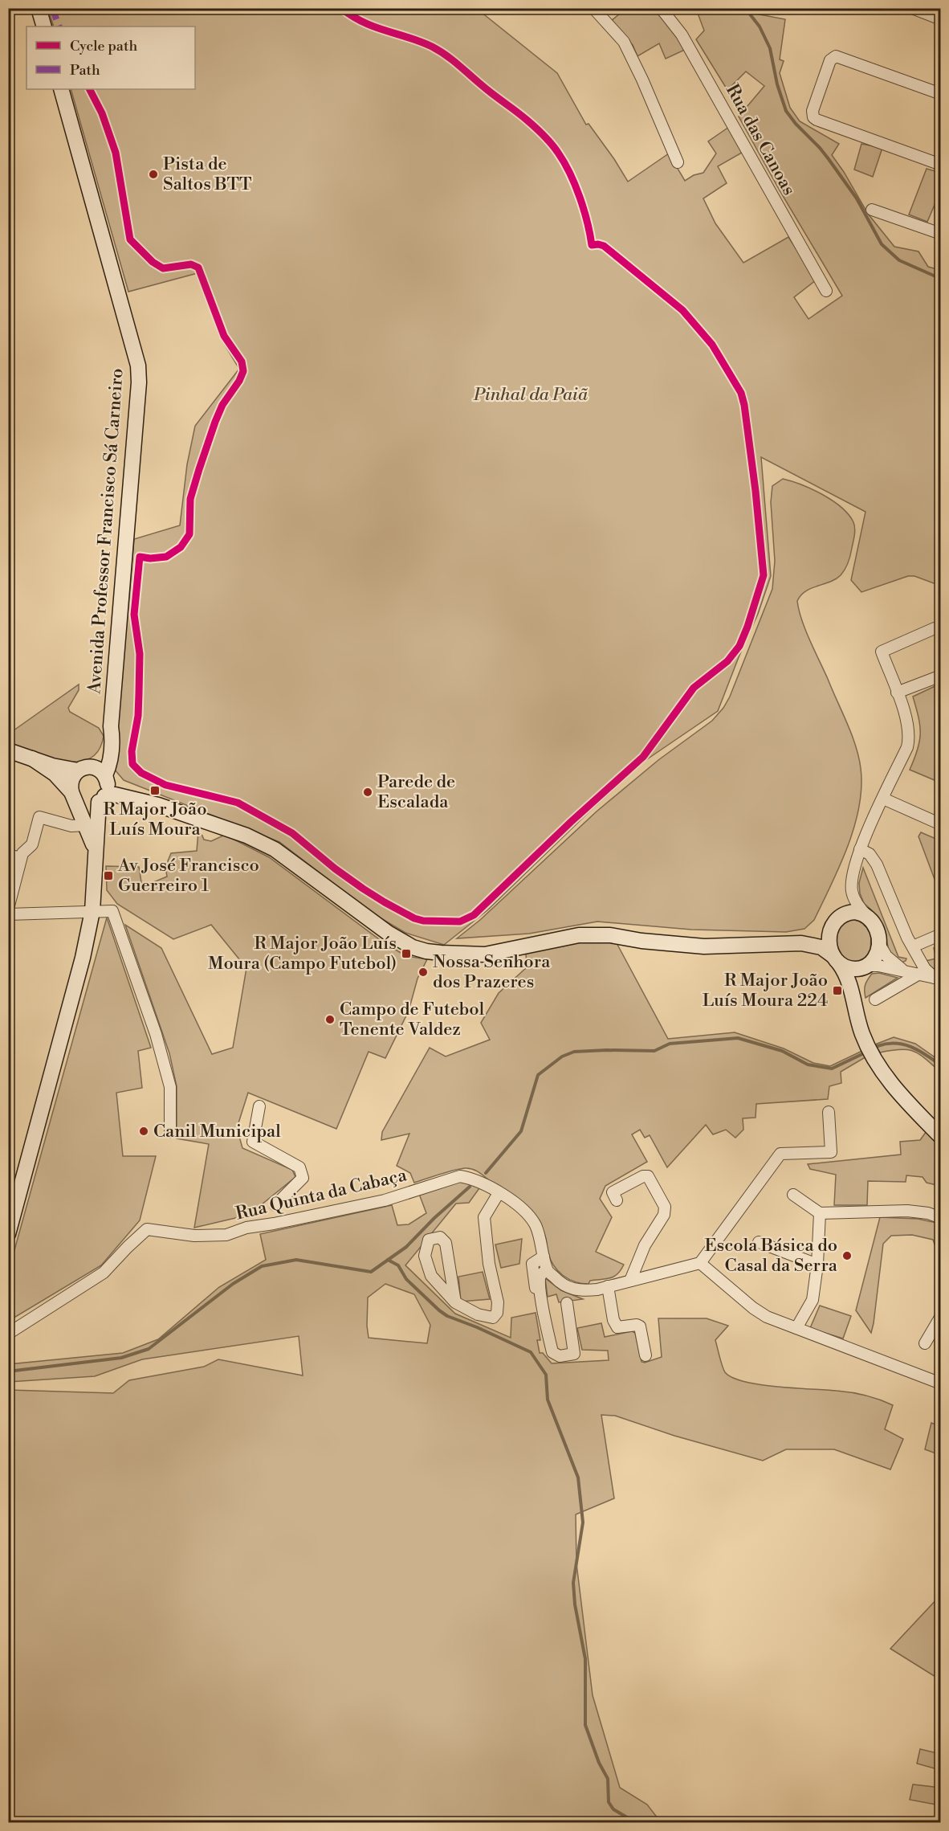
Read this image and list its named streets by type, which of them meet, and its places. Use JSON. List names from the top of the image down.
{
  "streets": {
    "street": ["Rua das Canoas", "Avenida Professor Francisco Sá Carneiro", "Rua Quinta da Cabaça"]
  },
  "parks": ["Pinhal da Paiã"],
  "places": {
    "other": [
      "Pista de Saltos BTT",
      "Parede de Escalada",
      "Nossa Senhora dos Prazeres",
      "Campo de Futebol Tenente Valdez",
      "Canil Municipal",
      "Escola Básica do Casal da Serra"
    ],
    "transit": [
      "R Major João Luís Moura",
      "Av José Francisco Guerreiro 1",
      "R Major João Luís Moura (Campo Futebol)",
      "R Major João Luís Moura 224"
    ]
  },
  "legend": ["Cycle path", "Path"]
}
